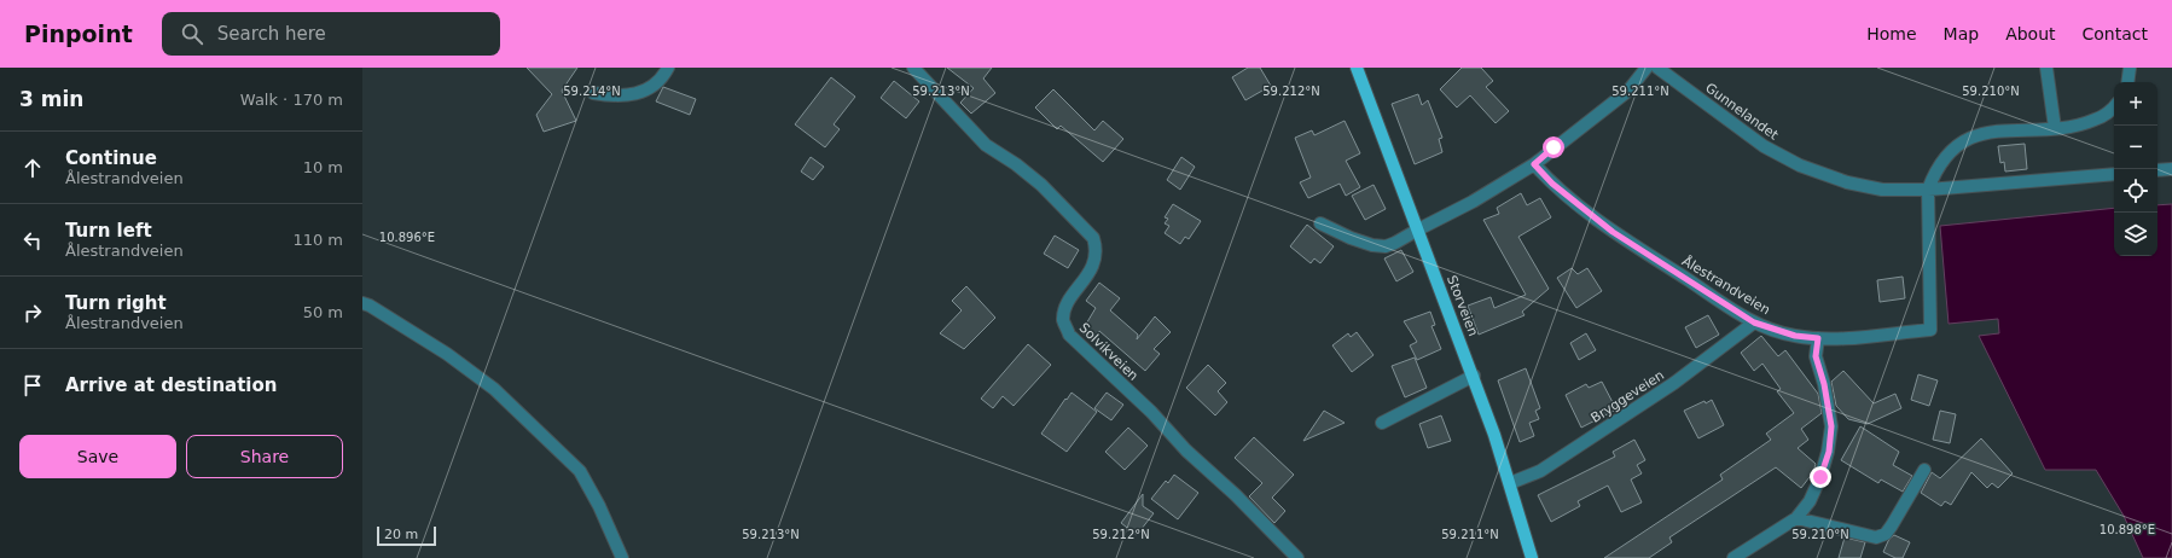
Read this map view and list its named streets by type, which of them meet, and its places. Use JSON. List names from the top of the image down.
{
  "streets": {
    "main road": ["Storveien"],
    "street": [
      "Gunnelandet",
      "Ålestrandveien",
      "Solvikveien",
      "Bryggeveien"
    ]
  },
  "crossings": [
    ["Gunnelandet", "Ålestrandveien"],
    ["Ålestrandveien", "Bryggeveien"],
    ["Storveien", "Bryggeveien"]
  ],
  "scale_bar": "20 m",
  "page": {
    "header": "Pinpoint",
    "search": "Search here",
    "nav": [
      "Home",
      "Map",
      "About",
      "Contact"
    ],
    "heading": ["3 min", "Walk · 170 m"],
    "map_buttons": ["+", "−"],
    "list": [
      ["Continue", "Ålestrandveien", "10 m"],
      ["Turn left", "Ålestrandveien", "110 m"],
      ["Turn right", "Ålestrandveien", "50 m"],
      "Arrive at destination"
    ],
    "buttons": ["Save", "Share"],
    "scale": "20 m"
  },
  "coordinates": [
    "59.214°N",
    "59.213°N",
    "59.212°N",
    "59.211°N",
    "59.210°N",
    "10.896°E",
    "10.898°E"
  ]
}
